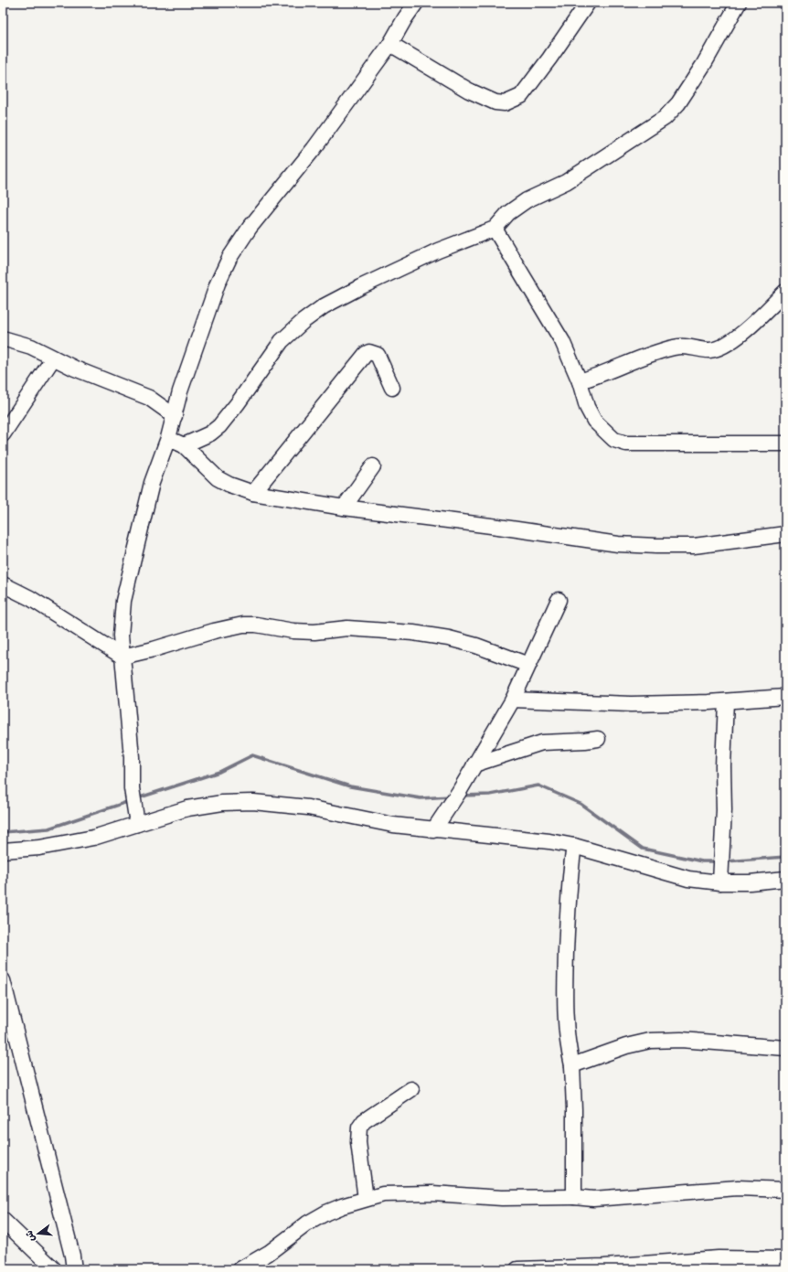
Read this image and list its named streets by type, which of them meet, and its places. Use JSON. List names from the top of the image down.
{
  "north": "left"
}
